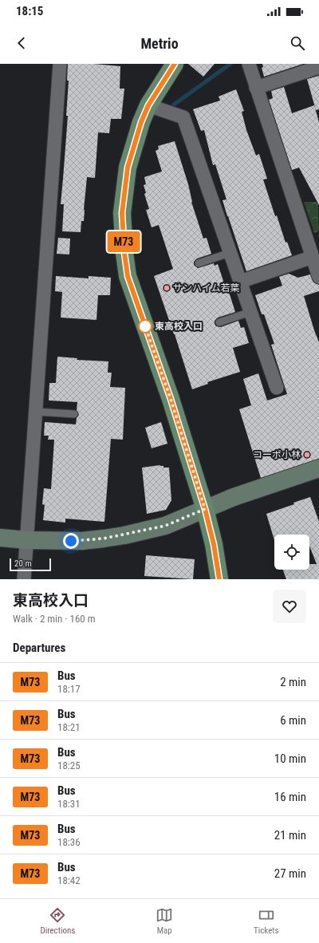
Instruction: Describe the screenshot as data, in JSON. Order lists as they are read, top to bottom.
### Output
{
  "places": ["サンハイム若葉", "東高校入口", "コーポ小林"],
  "lines": ["bus line M73"],
  "scale_bar": "20 m",
  "page": {
    "status": "18:15",
    "header": "Metrio",
    "on_map": "M73",
    "scale": "20 m",
    "heading": [
      ["東高校入口", "Walk · 2 min · 160 m"],
      "Departures"
    ],
    "list": [
      {
        "mark": "M73",
        "name": "Bus",
        "note": "18:17",
        "value": "2 min"
      },
      {
        "mark": "M73",
        "name": "Bus",
        "note": "18:21",
        "value": "6 min"
      },
      {
        "mark": "M73",
        "name": "Bus",
        "note": "18:25",
        "value": "10 min"
      },
      {
        "mark": "M73",
        "name": "Bus",
        "note": "18:31",
        "value": "16 min"
      },
      {
        "mark": "M73",
        "name": "Bus",
        "note": "18:36",
        "value": "21 min"
      },
      {
        "mark": "M73",
        "name": "Bus",
        "note": "18:42",
        "value": "27 min"
      }
    ],
    "tabs": ["Directions", "Map", "Tickets"]
  }
}
